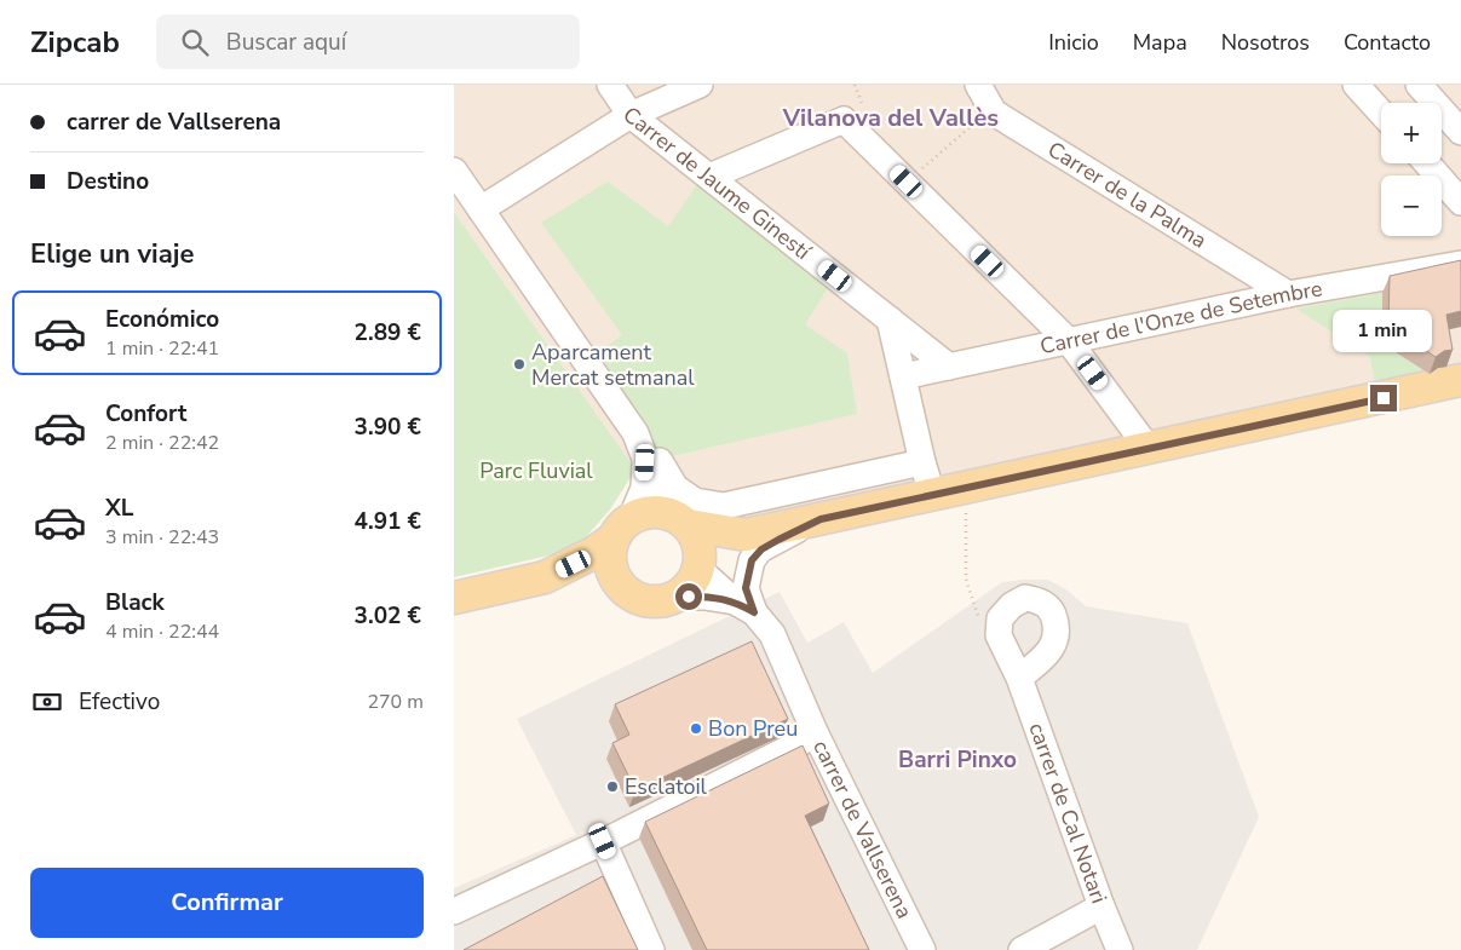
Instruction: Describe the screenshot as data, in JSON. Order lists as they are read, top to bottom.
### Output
{
  "streets": {
    "street": [
      "Carrer de Jaume Ginestí",
      "Carrer de la Palma",
      "Carrer de l'Onze de Setembre",
      "carrer de Cal Notari",
      "carrer de Vallserena"
    ]
  },
  "crossings": [
    ["Carrer de Jaume Ginestí", "Carrer de l'Onze de Setembre"],
    ["Carrer de la Palma", "Carrer de l'Onze de Setembre"]
  ],
  "districts": ["Vilanova del Vallès", "Barri Pinxo"],
  "parks": ["Parc Fluvial"],
  "places": ["Aparcament Mercat setmanal", "Bon Preu", "Esclatoil"],
  "page": {
    "header": "Zipcab",
    "search": "Buscar aquí",
    "nav": [
      "Inicio",
      "Mapa",
      "Nosotros",
      "Contacto"
    ],
    "banner": ["carrer de Vallserena", "Destino"],
    "map_buttons": ["+", "−"],
    "heading": "Elige un viaje",
    "list": [
      {
        "name": "Económico",
        "note": "1 min · 22:41",
        "value": "2.89 €"
      },
      {
        "name": "Confort",
        "note": "2 min · 22:42",
        "value": "3.90 €"
      },
      {
        "name": "XL",
        "note": "3 min · 22:43",
        "value": "4.91 €"
      },
      {
        "name": "Black",
        "note": "4 min · 22:44",
        "value": "3.02 €"
      }
    ],
    "bubble": "1 min",
    "pay": ["Efectivo", "270 m"],
    "buttons": "Confirmar"
  }
}
